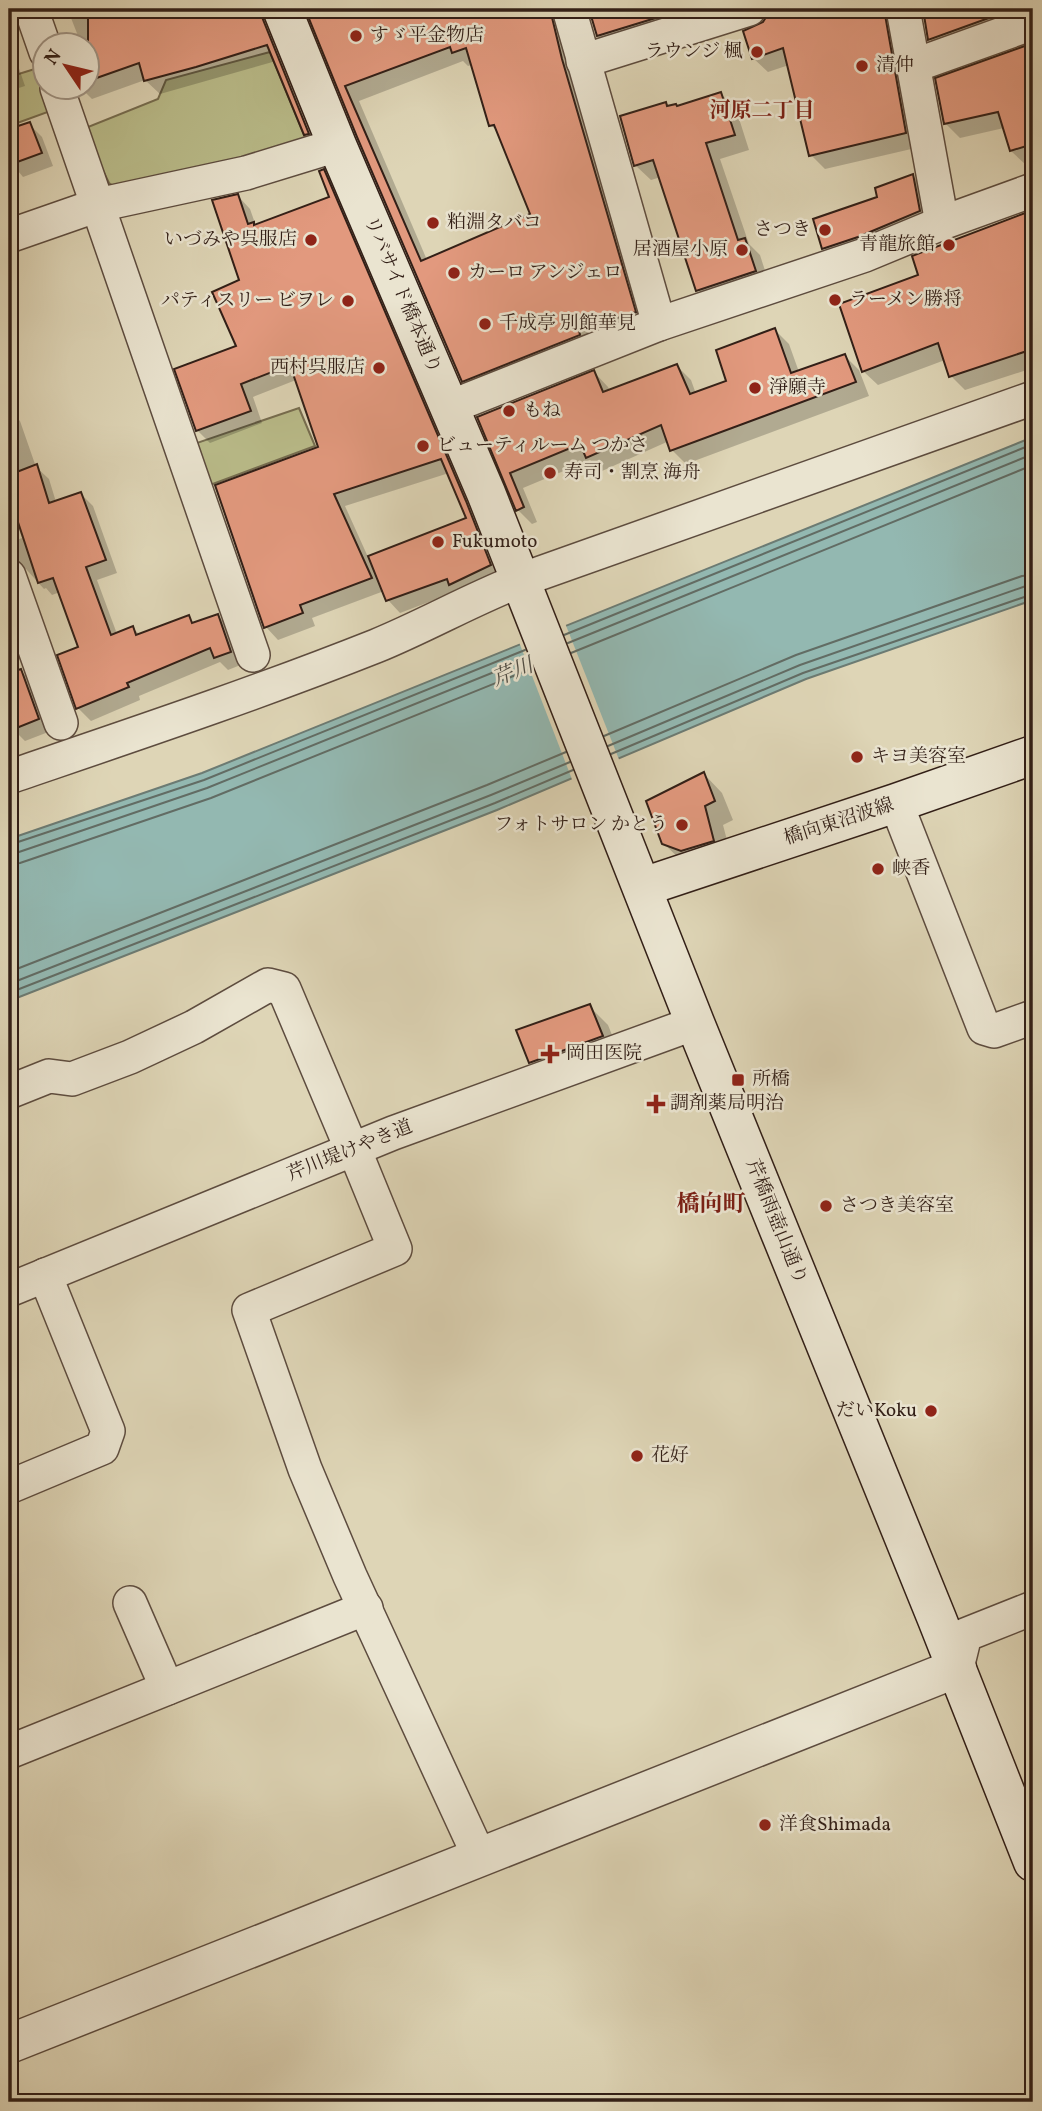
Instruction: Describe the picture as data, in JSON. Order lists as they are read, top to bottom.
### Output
{
  "streets": {
    "main road": ["リバサイド橋本通り", "橋向東沼波線", "芹橋雨壺山通り"],
    "street": ["芹川堤けやき道"]
  },
  "crossings": [
    ["リバサイド橋本通り", "芹橋雨壺山通り"],
    ["橋向東沼波線", "芹橋雨壺山通り"],
    ["芹川堤けやき道", "芹橋雨壺山通り"]
  ],
  "districts": ["河原二丁目", "橋向町"],
  "water": ["芹川"],
  "places": {
    "other": [
      "すゞ平金物店",
      "ラウンジ 楓",
      "清仲",
      "粕淵タバコ",
      "さつき",
      "いづみや呉服店",
      "青龍旅館",
      "居酒屋小原",
      "カーロ アンジェロ",
      "ラーメン勝将",
      "パティスリー ビヲレ",
      "千成亭 別館華見",
      "西村呉服店",
      "淨願寺",
      "もね",
      "ビューティルーム つかさ",
      "寿司・割烹 海舟",
      "Fukumoto",
      "キヨ美容室",
      "フォトサロン かとう",
      "峡香",
      "さつき美容室",
      "だいKoku",
      "花好",
      "洋食Shimada"
    ],
    "health": ["岡田医院", "調剤薬局明治"],
    "transit": ["所橋"]
  },
  "north": "top left"
}
